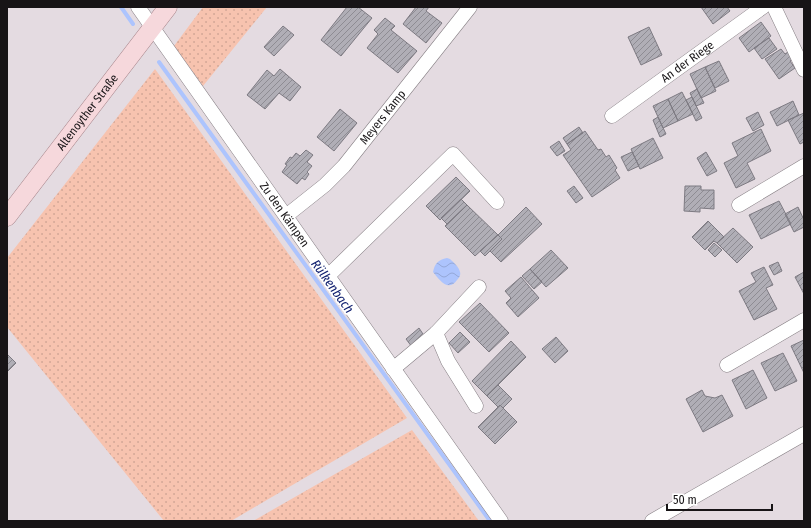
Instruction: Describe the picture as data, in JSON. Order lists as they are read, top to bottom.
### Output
{
  "streets": {
    "main road": ["Altenoyther Straße"],
    "street": ["An der Riege", "Meyers Kamp", "Zu den Kämpen"]
  },
  "crossings": [
    ["Altenoyther Straße", "Zu den Kämpen"],
    ["Meyers Kamp", "Zu den Kämpen"]
  ],
  "water": ["Rülkenbach"],
  "scale_bar": "50 m"
}
